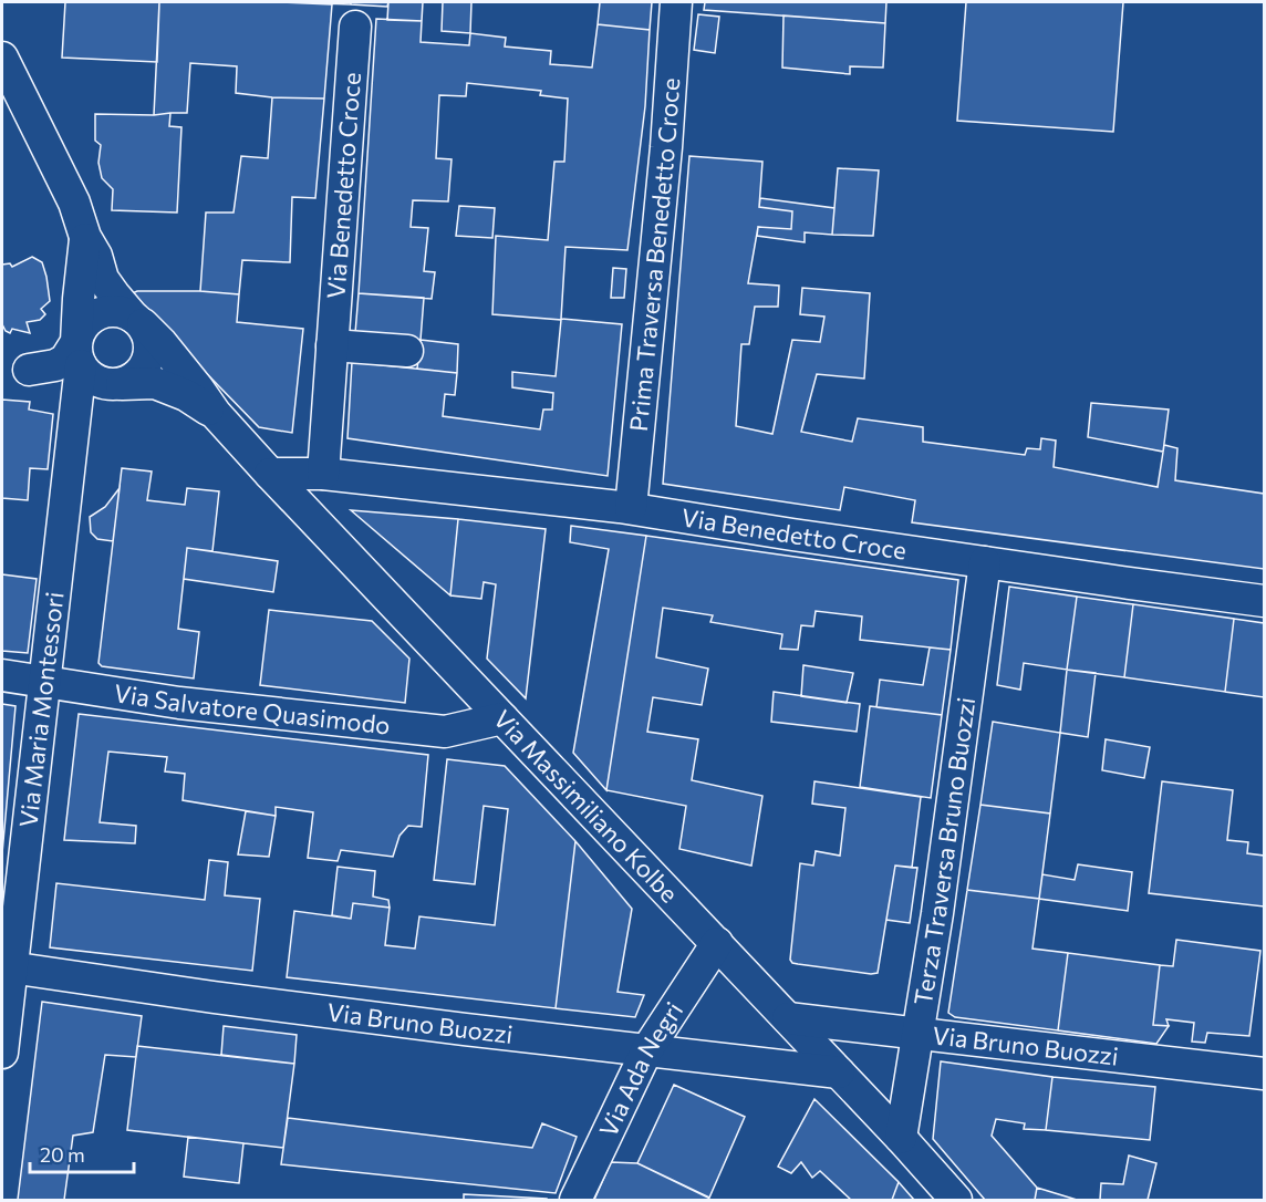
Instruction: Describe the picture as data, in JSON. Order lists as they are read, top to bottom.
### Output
{
  "streets": {
    "street": [
      "Via Benedetto Croce",
      "Prima Traversa Benedetto Croce",
      "Via Maria Montessori",
      "Via Salvatore Quasimodo",
      "Via Massimiliano Kolbe",
      "Terza Traversa Bruno Buozzi",
      "Via Bruno Buozzi",
      "Via Ada Negri"
    ]
  },
  "crossings": [
    ["Via Benedetto Croce", "Prima Traversa Benedetto Croce"],
    ["Via Benedetto Croce", "Via Massimiliano Kolbe"],
    ["Via Benedetto Croce", "Terza Traversa Bruno Buozzi"],
    ["Via Maria Montessori", "Via Salvatore Quasimodo"],
    ["Via Maria Montessori", "Via Massimiliano Kolbe"],
    ["Via Maria Montessori", "Via Bruno Buozzi"],
    ["Via Salvatore Quasimodo", "Via Massimiliano Kolbe"],
    ["Via Massimiliano Kolbe", "Terza Traversa Bruno Buozzi"],
    ["Via Massimiliano Kolbe", "Via Bruno Buozzi"],
    ["Via Massimiliano Kolbe", "Via Ada Negri"],
    ["Terza Traversa Bruno Buozzi", "Via Bruno Buozzi"],
    ["Via Bruno Buozzi", "Via Ada Negri"]
  ],
  "scale_bar": "20 m"
}
